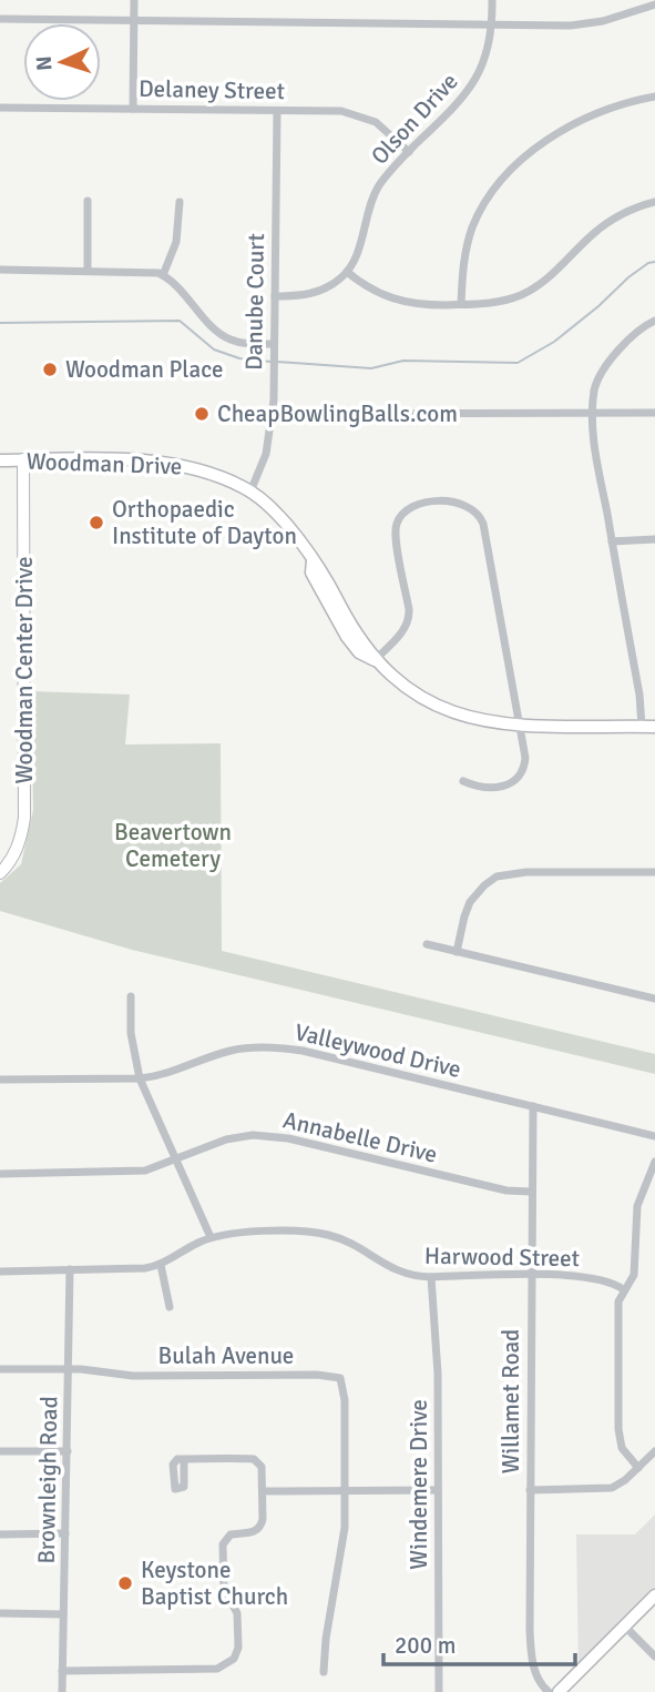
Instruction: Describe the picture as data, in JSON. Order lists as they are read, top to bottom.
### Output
{
  "streets": {
    "main road": ["Woodman Drive"],
    "street": [
      "Delaney Street",
      "Olson Drive",
      "Danube Court",
      "Woodman Center Drive",
      "Valleywood Drive",
      "Annabelle Drive",
      "Harwood Street",
      "Bulah Avenue",
      "Willamet Road",
      "Brownleigh Road",
      "Windemere Drive"
    ]
  },
  "crossings": [
    ["Delaney Street", "Olson Drive"],
    ["Delaney Street", "Danube Court"],
    ["Danube Court", "Woodman Drive"],
    ["Woodman Drive", "Woodman Center Drive"],
    ["Valleywood Drive", "Willamet Road"],
    ["Annabelle Drive", "Willamet Road"],
    ["Harwood Street", "Willamet Road"],
    ["Harwood Street", "Brownleigh Road"],
    ["Harwood Street", "Windemere Drive"],
    ["Bulah Avenue", "Brownleigh Road"]
  ],
  "parks": ["Beavertown Cemetery"],
  "places": [
    "Woodman Place",
    "CheapBowlingBalls.com",
    "Orthopaedic Institute of Dayton",
    "Keystone Baptist Church"
  ],
  "scale_bar": "200 m",
  "north": "left"
}
